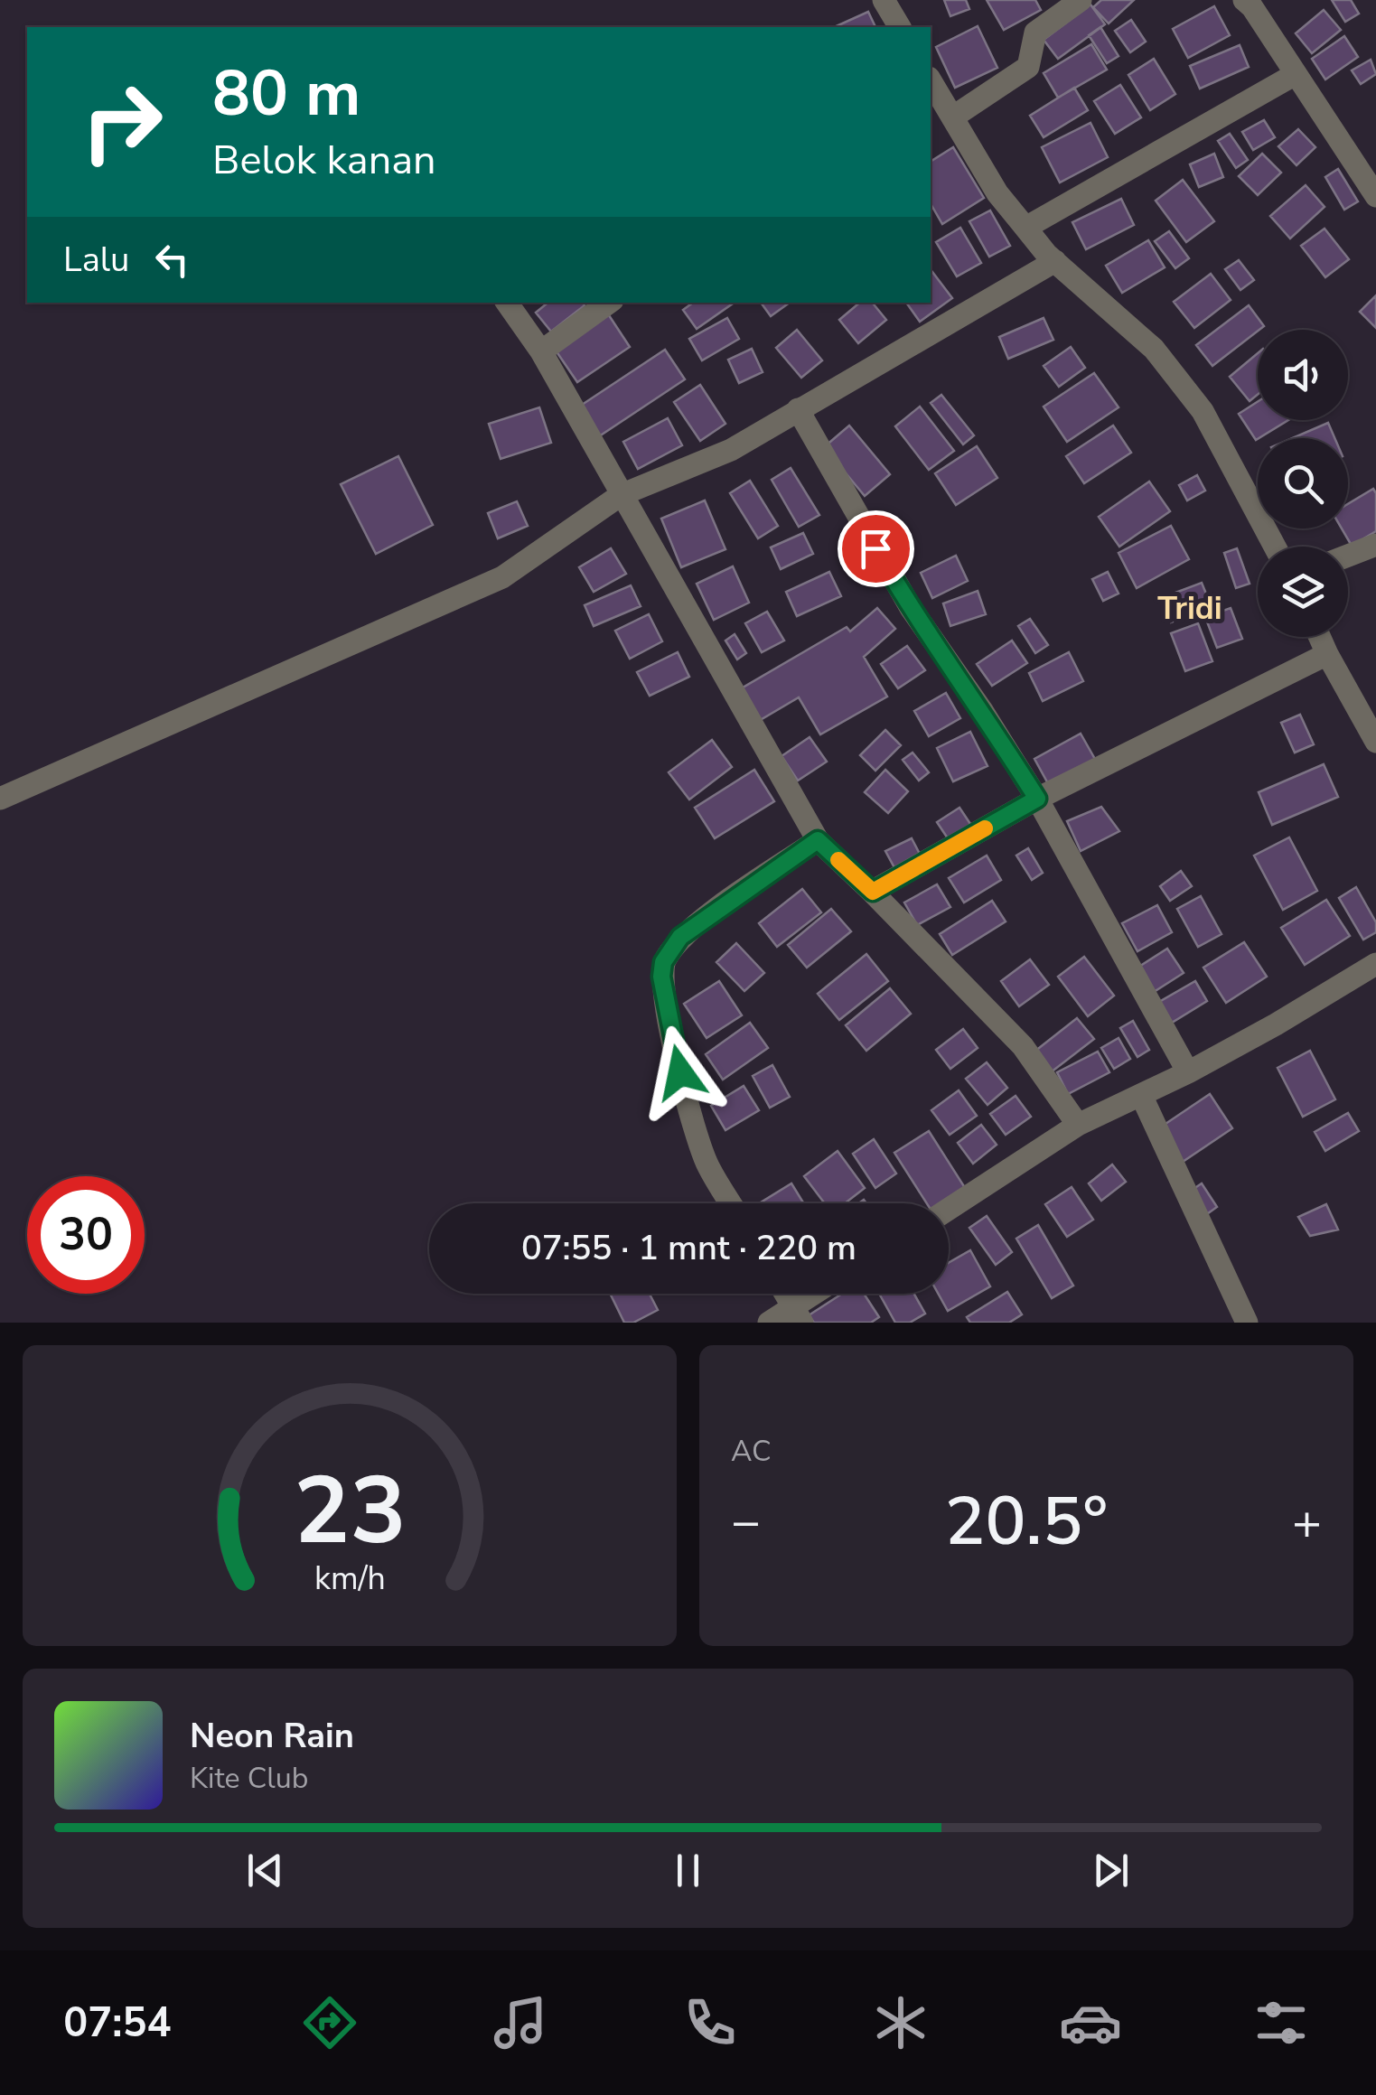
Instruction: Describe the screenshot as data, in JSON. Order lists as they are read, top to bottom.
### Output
{
  "districts": ["Tridi"],
  "page": {
    "turn": ["80 m", "Belok kanan"],
    "then": "Lalu",
    "limit": "30",
    "trip": "07:55 · 1 mnt · 220 m",
    "tile": "AC",
    "heat": ["−", "20.5°", "+"],
    "song": ["Neon Rain", "Kite Club"],
    "tabs": "07:54",
    "gauge": ["23", "km/h"]
  }
}
